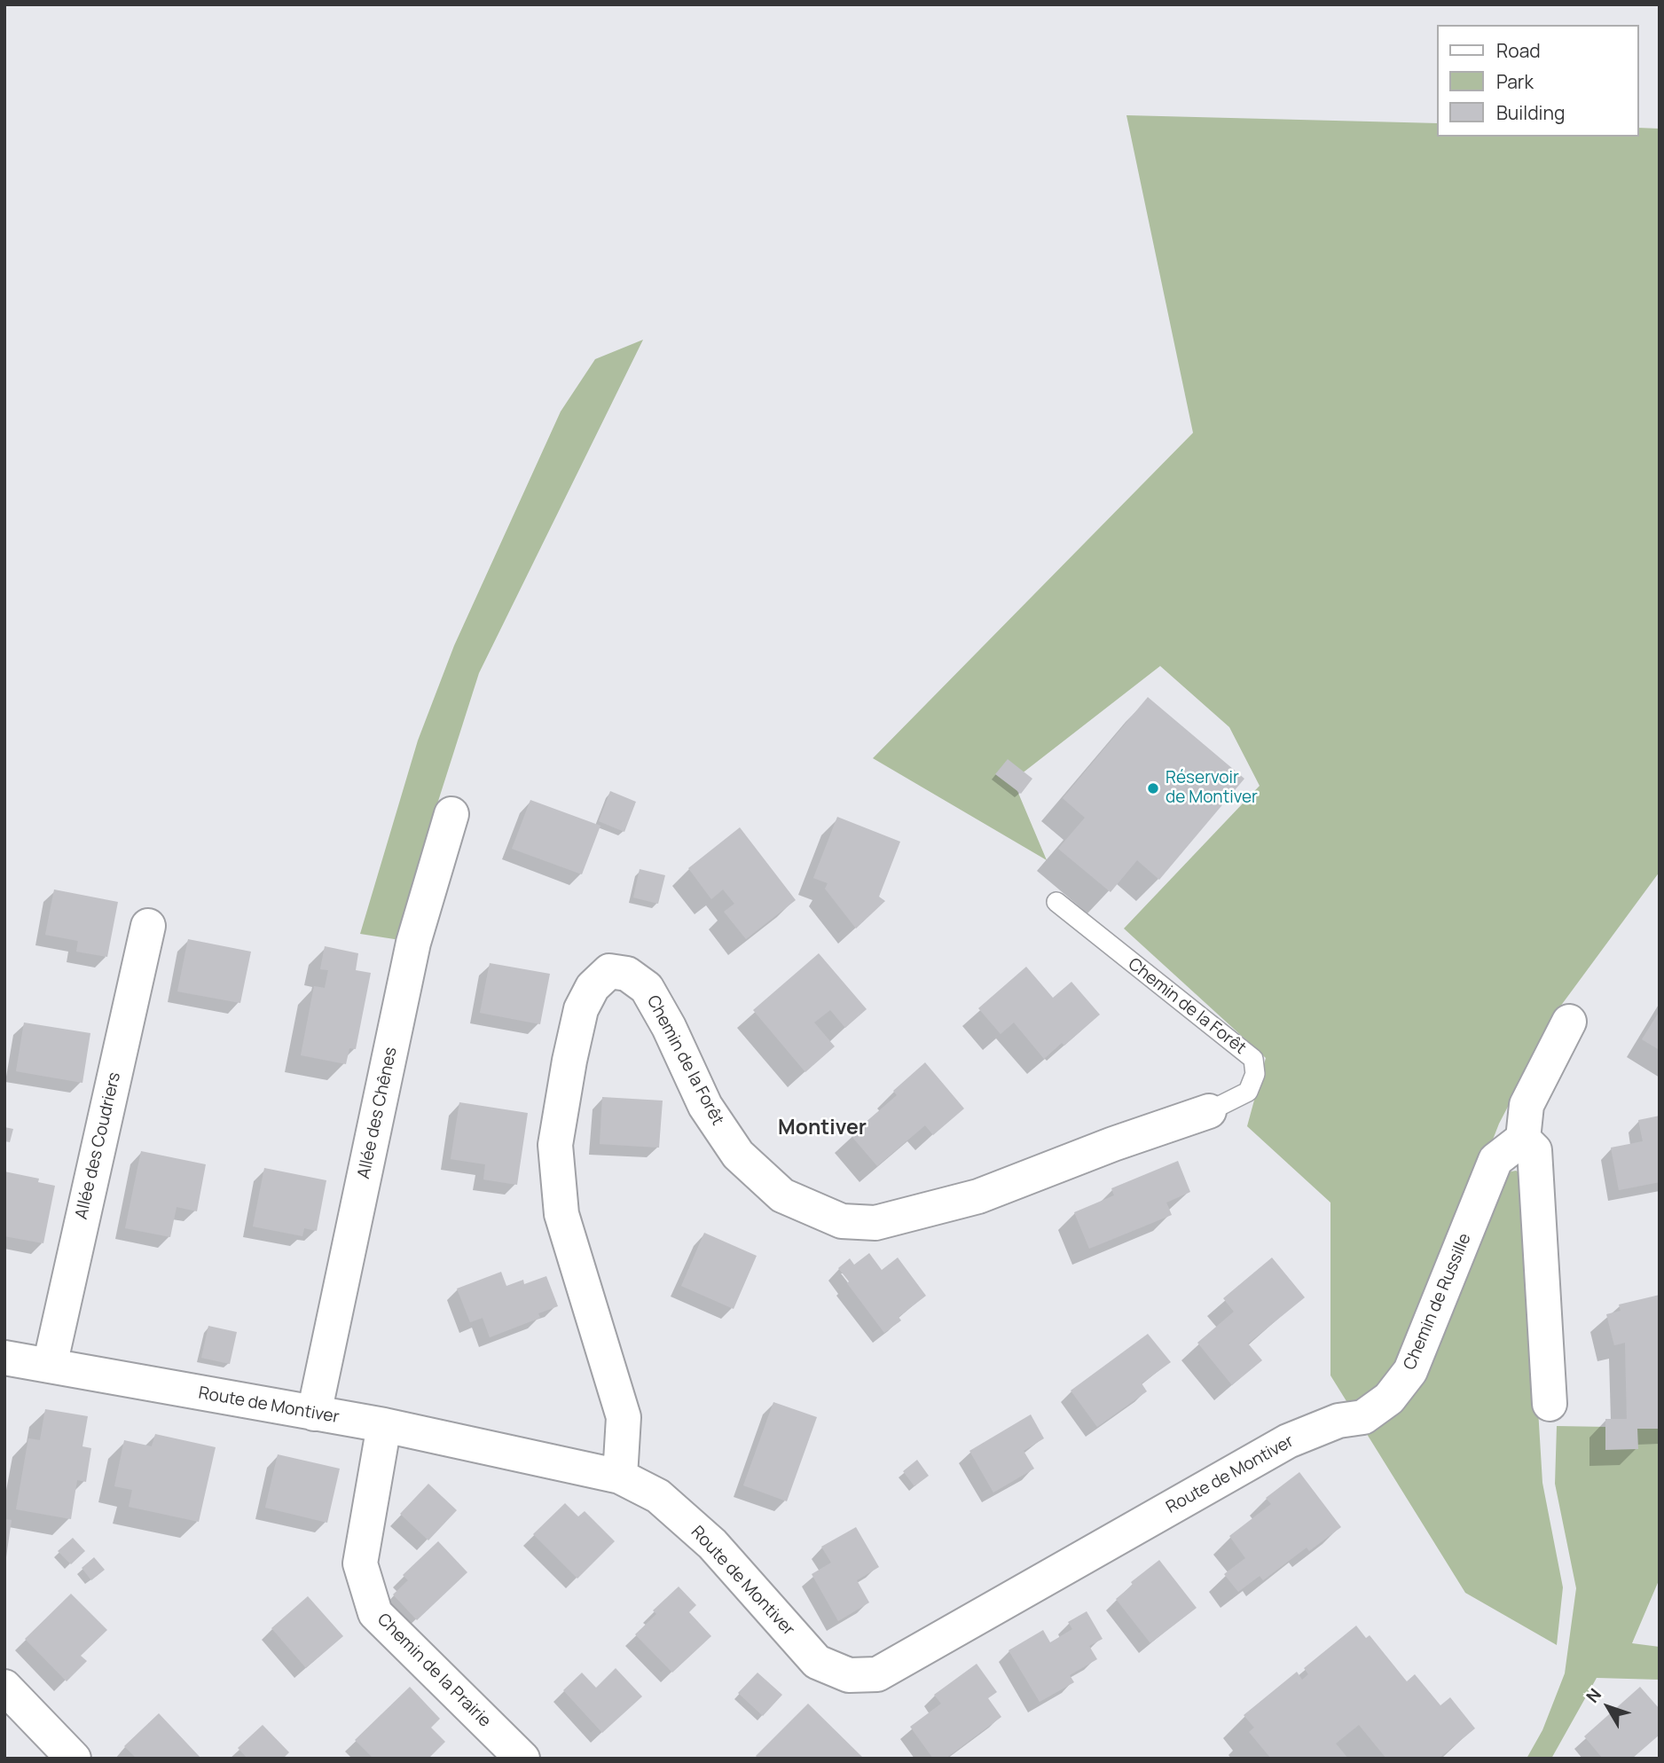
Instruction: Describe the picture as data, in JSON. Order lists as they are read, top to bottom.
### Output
{
  "streets": {
    "street": [
      "Chemin de la Forêt",
      "Allée des Chênes",
      "Allée des Coudriers",
      "Chemin de Russille",
      "Route de Montiver",
      "Chemin de la Prairie"
    ]
  },
  "crossings": [
    ["Chemin de la Forêt", "Route de Montiver"],
    ["Allée des Chênes", "Route de Montiver"],
    ["Allée des Coudriers", "Route de Montiver"],
    ["Chemin de Russille", "Route de Montiver"],
    ["Route de Montiver", "Chemin de la Prairie"]
  ],
  "districts": ["Montiver"],
  "places": ["Réservoir de Montiver"],
  "legend": ["Road", "Park", "Building"],
  "north": "top left"
}
